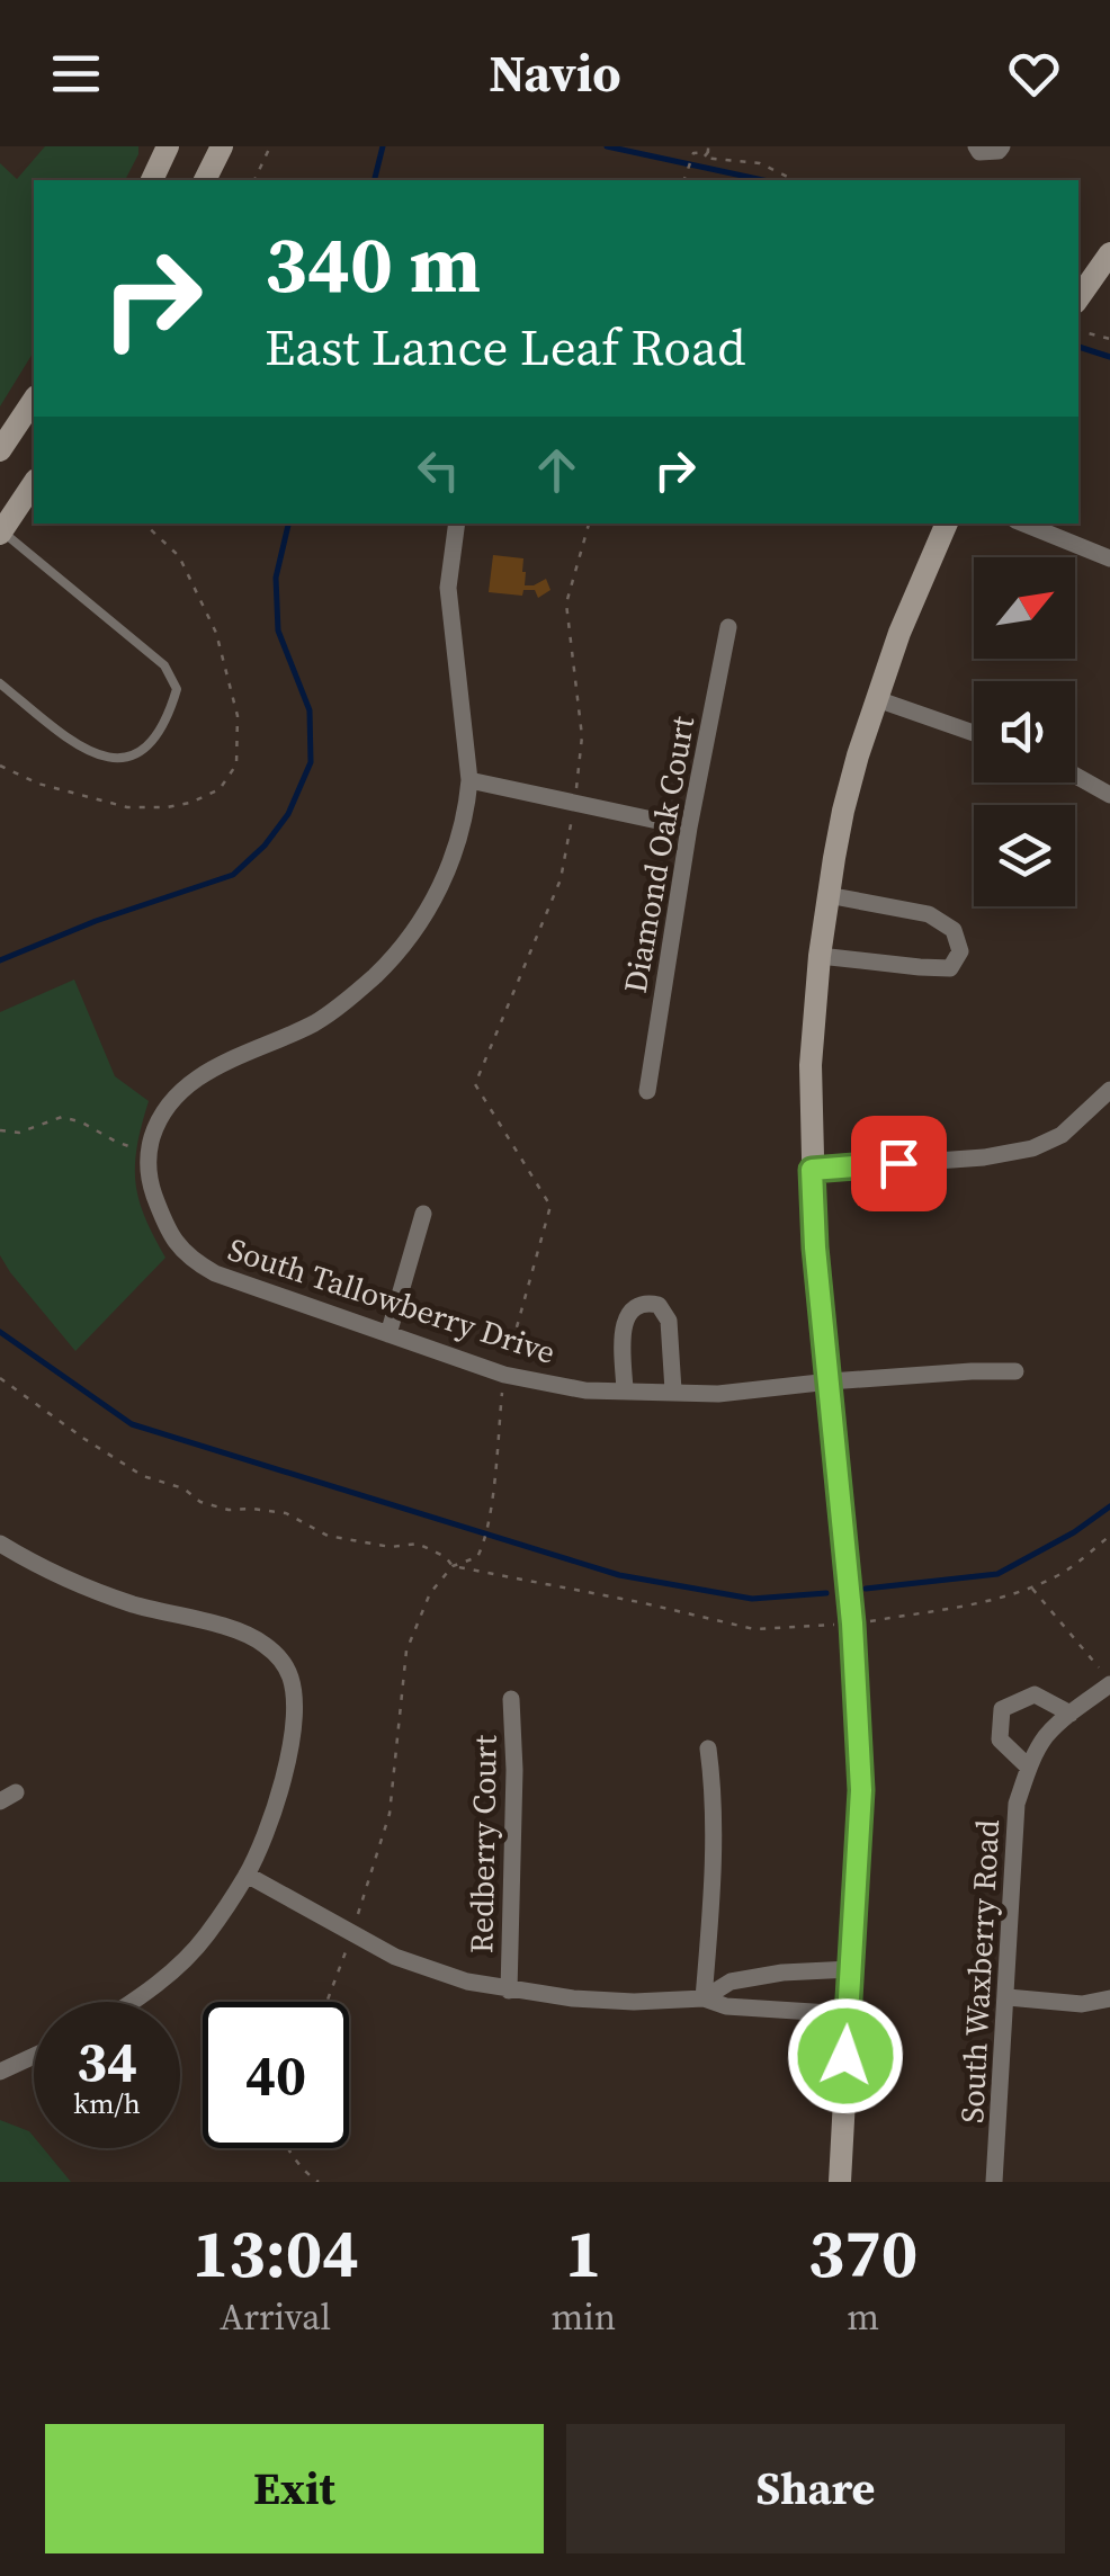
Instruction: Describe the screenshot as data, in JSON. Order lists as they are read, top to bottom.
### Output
{
  "streets": {
    "street": [
      "Diamond Oak Court",
      "South Tallowberry Drive",
      "Redberry Court",
      "South Waxberry Road"
    ]
  },
  "north": "top right",
  "page": {
    "header": "Navio",
    "turn": ["340 m", "East Lance Leaf Road"],
    "speed": "34 km/h",
    "limit": "40",
    "eta": [
      "13:04",
      "Arrival",
      "1",
      "min",
      "370",
      "m"
    ],
    "buttons": ["Exit", "Share"]
  }
}
